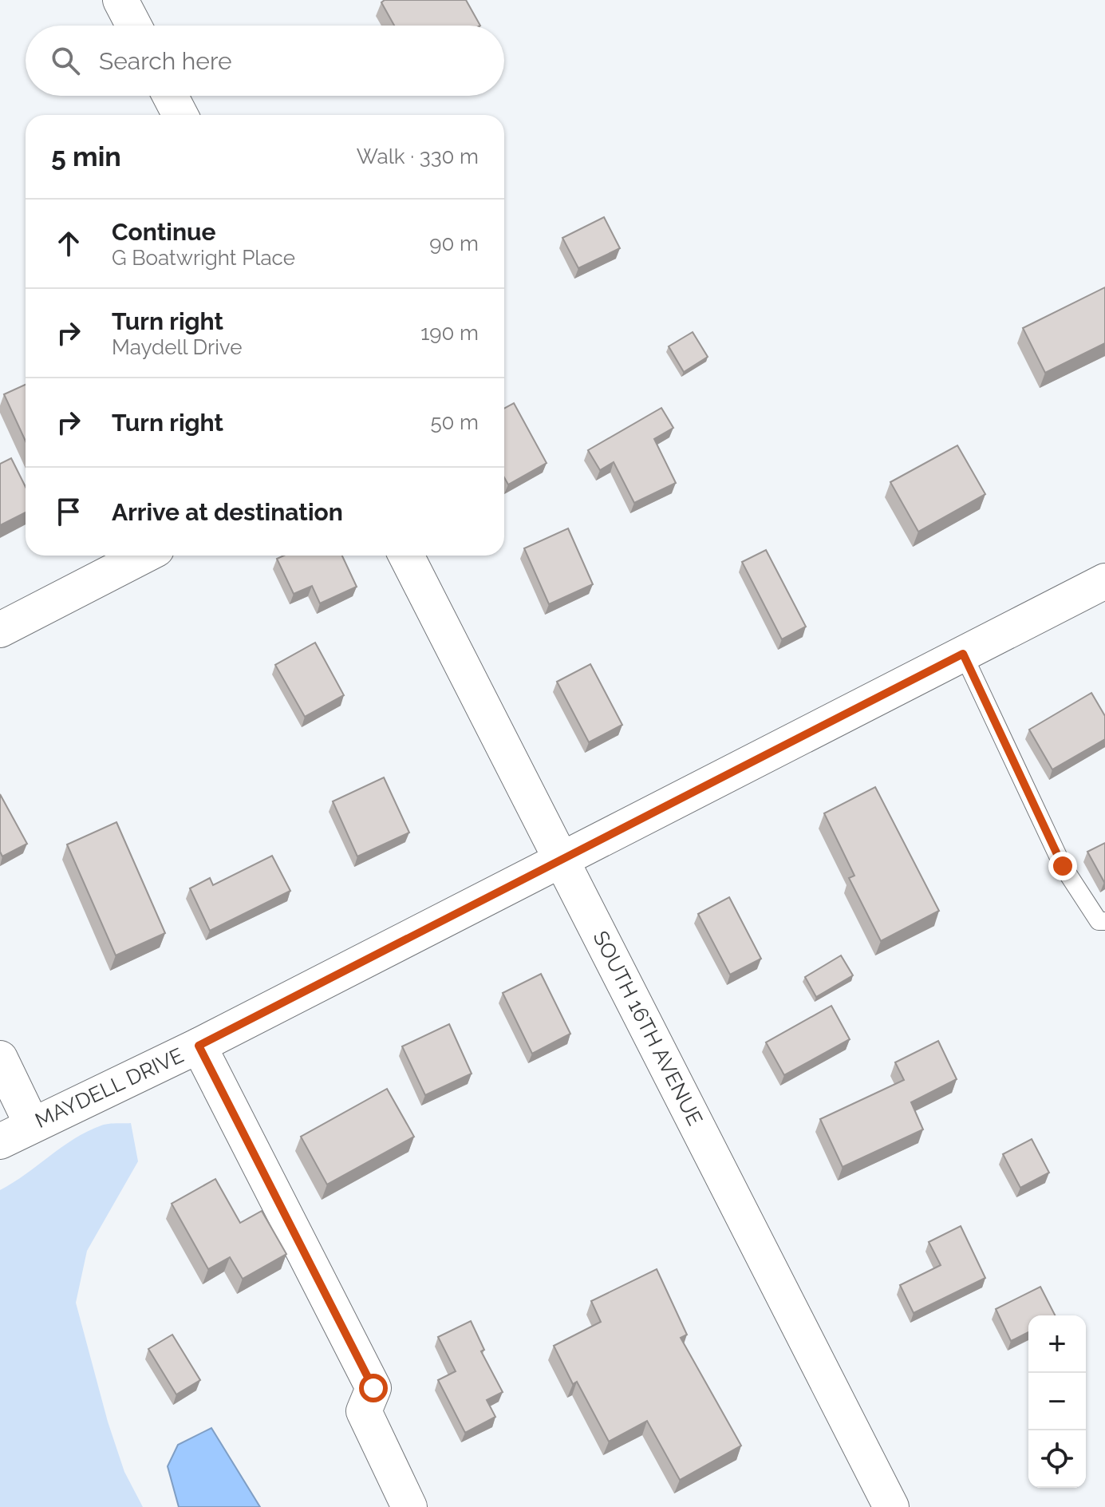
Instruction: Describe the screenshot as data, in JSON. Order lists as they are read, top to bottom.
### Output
{
  "streets": {
    "street": ["SOUTH 16TH AVENUE", "MAYDELL DRIVE"]
  },
  "crossings": [
    ["SOUTH 16TH AVENUE", "MAYDELL DRIVE"]
  ],
  "page": {
    "search": "Search here",
    "heading": ["5 min", "Walk · 330 m"],
    "list": [
      ["Continue", "G Boatwright Place", "90 m"],
      ["Turn right", "Maydell Drive", "190 m"],
      ["Turn right", "50 m"],
      "Arrive at destination"
    ],
    "map_buttons": ["+", "−"]
  }
}
